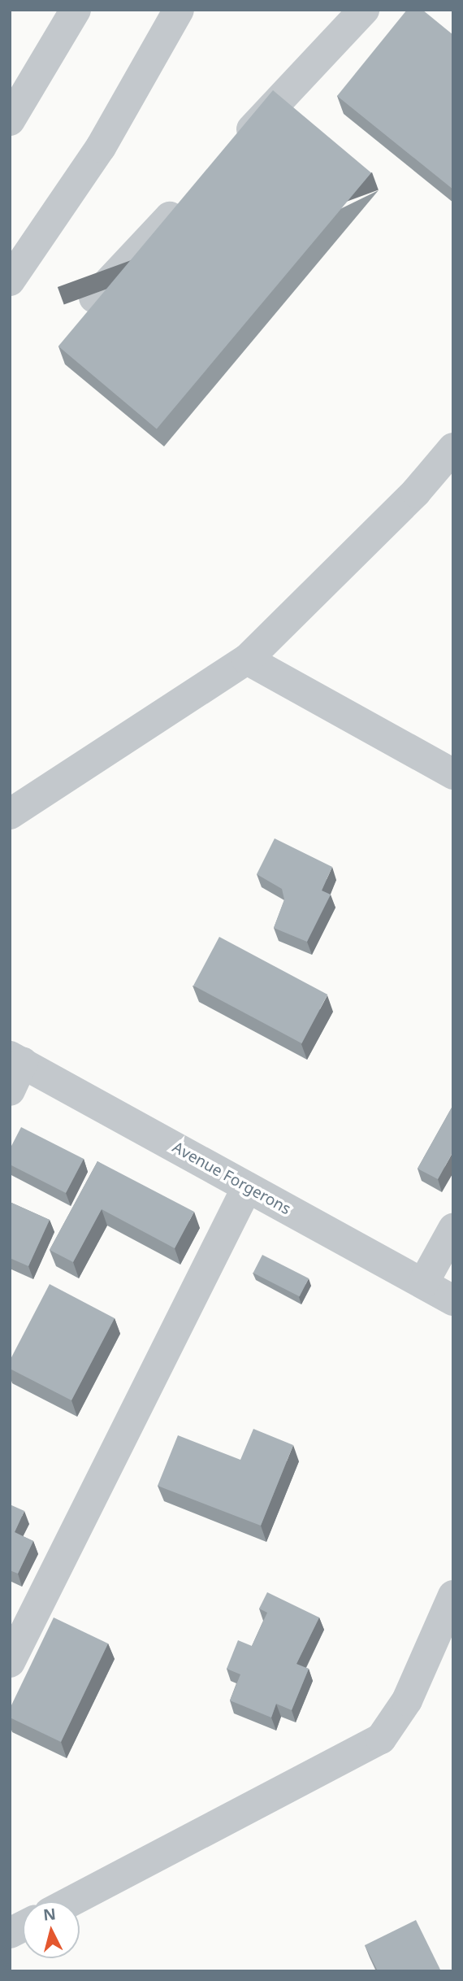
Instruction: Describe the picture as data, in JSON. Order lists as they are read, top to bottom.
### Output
{
  "streets": {
    "street": ["Avenue Forgerons"]
  },
  "north": "top"
}
